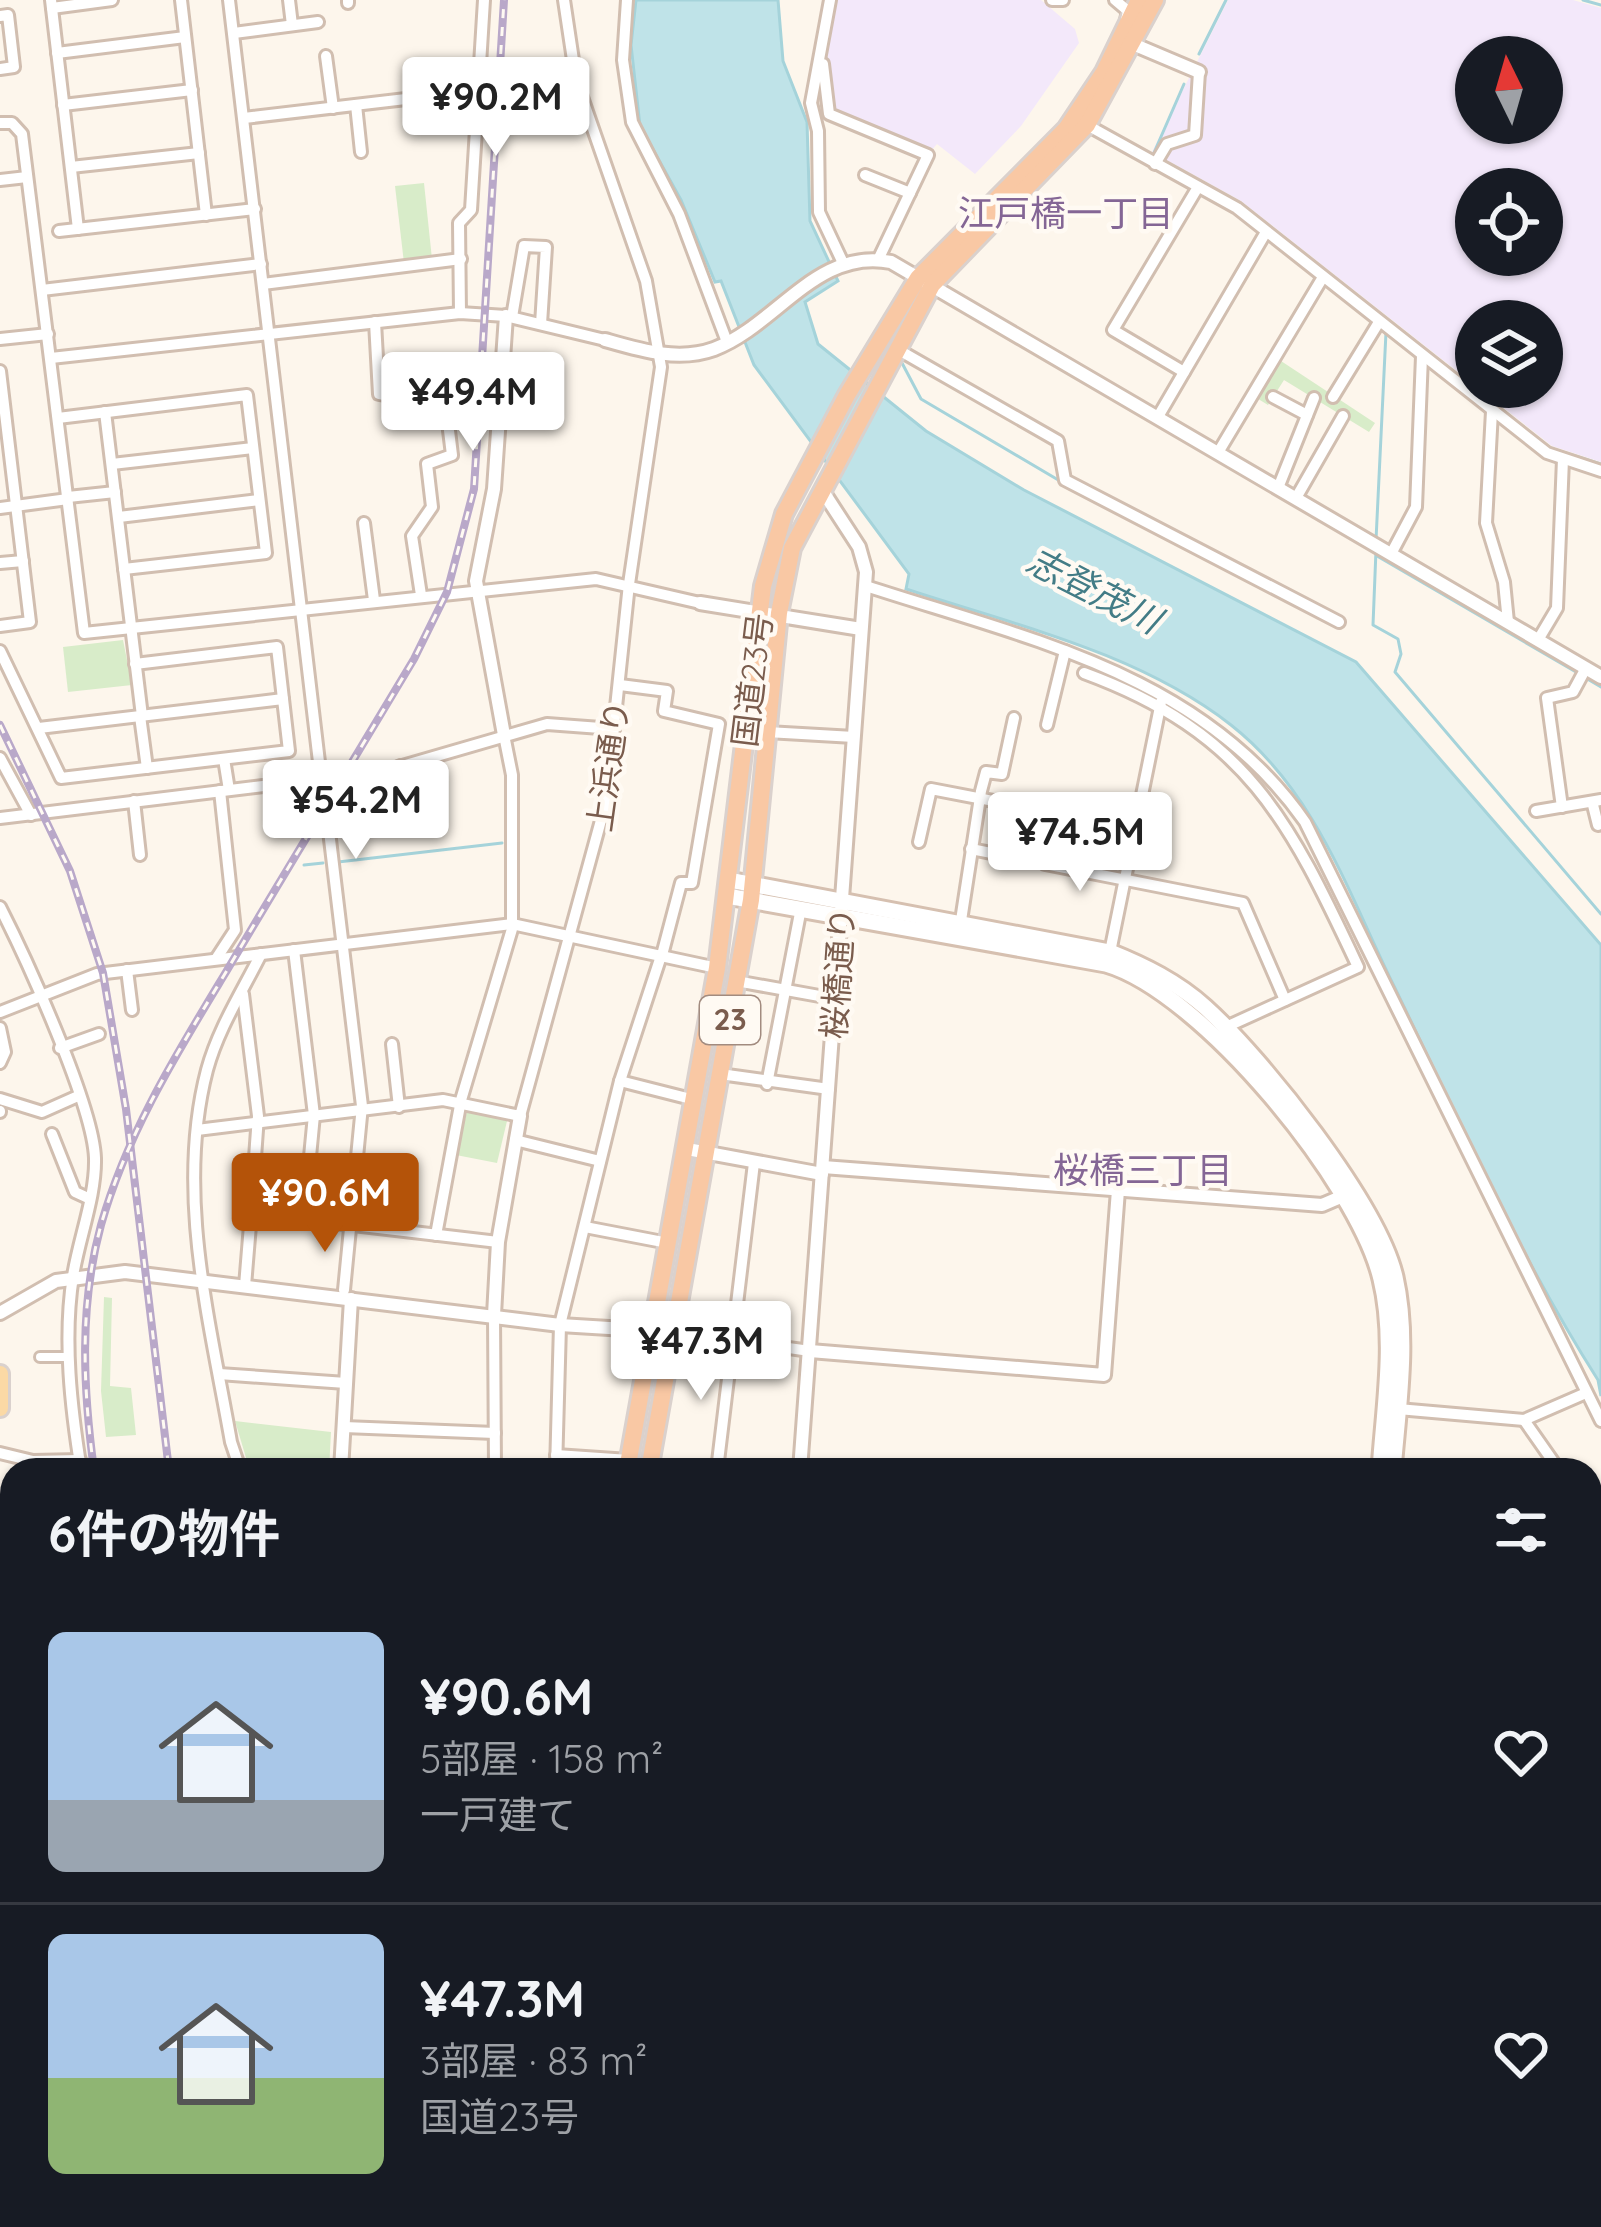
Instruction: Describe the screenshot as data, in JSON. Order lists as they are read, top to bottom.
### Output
{
  "streets": {
    "highway": ["国道23号", "23"],
    "street": ["上浜通り", "桜橋通り"]
  },
  "crossings": [
    ["国道23号", "桜橋通り"]
  ],
  "districts": ["江戸橋一丁目", "桜橋三丁目"],
  "water": ["志登茂川"],
  "north": "top",
  "page": {
    "price": [
      "¥90.2M",
      "¥49.4M",
      "¥54.2M",
      "¥74.5M",
      "¥90.6M",
      "¥47.3M"
    ],
    "heading": "6件の物件",
    "list": [
      {
        "name": "¥90.6M",
        "note": "5部屋 · 158 m² · 一戸建て"
      },
      {
        "name": "¥47.3M",
        "note": "3部屋 · 83 m² · 国道23号"
      }
    ]
  }
}
